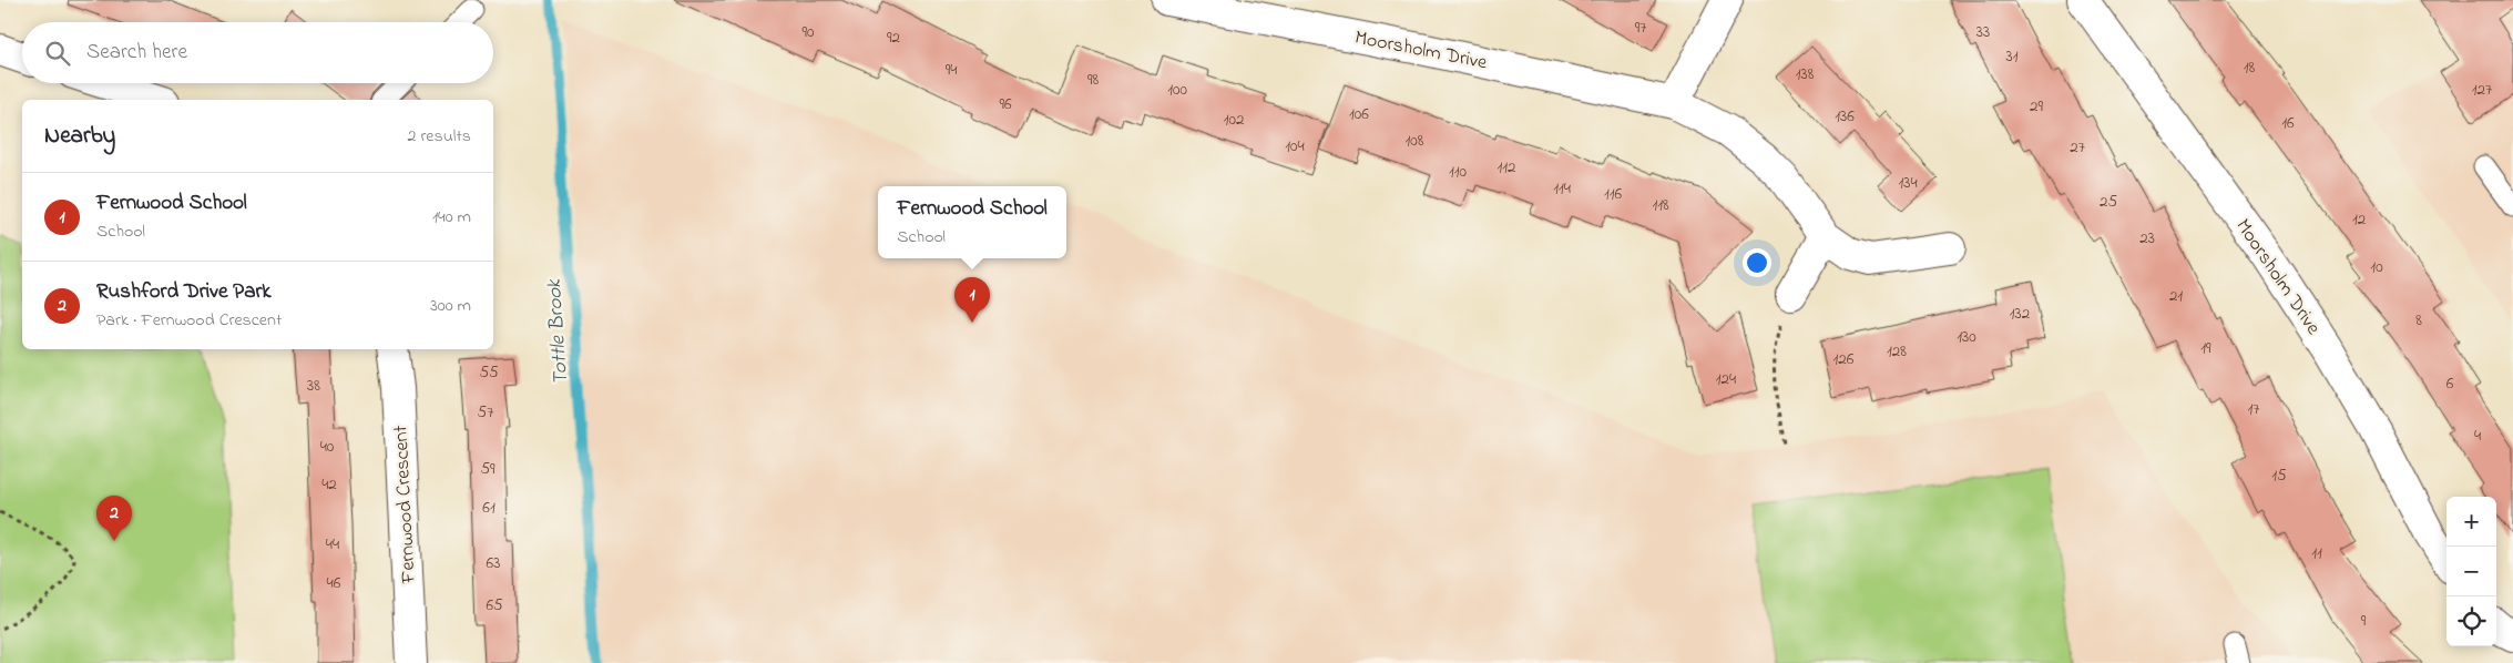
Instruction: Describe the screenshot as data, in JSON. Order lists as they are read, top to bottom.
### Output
{
  "streets": {
    "street": ["Moorsholm Drive", "Fernwood Crescent"]
  },
  "water": ["Tottle Brook"],
  "house_numbers": [
    "97",
    "90",
    "33",
    "92",
    "31",
    "18",
    "94",
    "138",
    "98",
    "100",
    "127",
    "96",
    "29",
    "106",
    "136",
    "102",
    "16",
    "108",
    "104",
    "27",
    "112",
    "110",
    "134",
    "114",
    "116",
    "25",
    "118",
    "12",
    "23",
    "10",
    "21",
    "132",
    "8",
    "130",
    "19",
    "128",
    "126",
    "55",
    "124",
    "6",
    "38",
    "17",
    "57",
    "4",
    "40",
    "59",
    "15",
    "42",
    "61",
    "44",
    "11",
    "63",
    "46",
    "65",
    "9"
  ],
  "page": {
    "search": "Search here",
    "heading": ["Nearby", "2 results"],
    "list": [
      {
        "mark": "1",
        "name": "Fernwood School",
        "note": "School",
        "value": "140 m"
      },
      {
        "mark": "2",
        "name": "Rushford Drive Park",
        "note": "Park · Fernwood Crescent",
        "value": "300 m"
      }
    ],
    "popup": ["Fernwood School", "School"],
    "pins": ["1", "2"],
    "map_buttons": ["+", "−"]
  }
}
